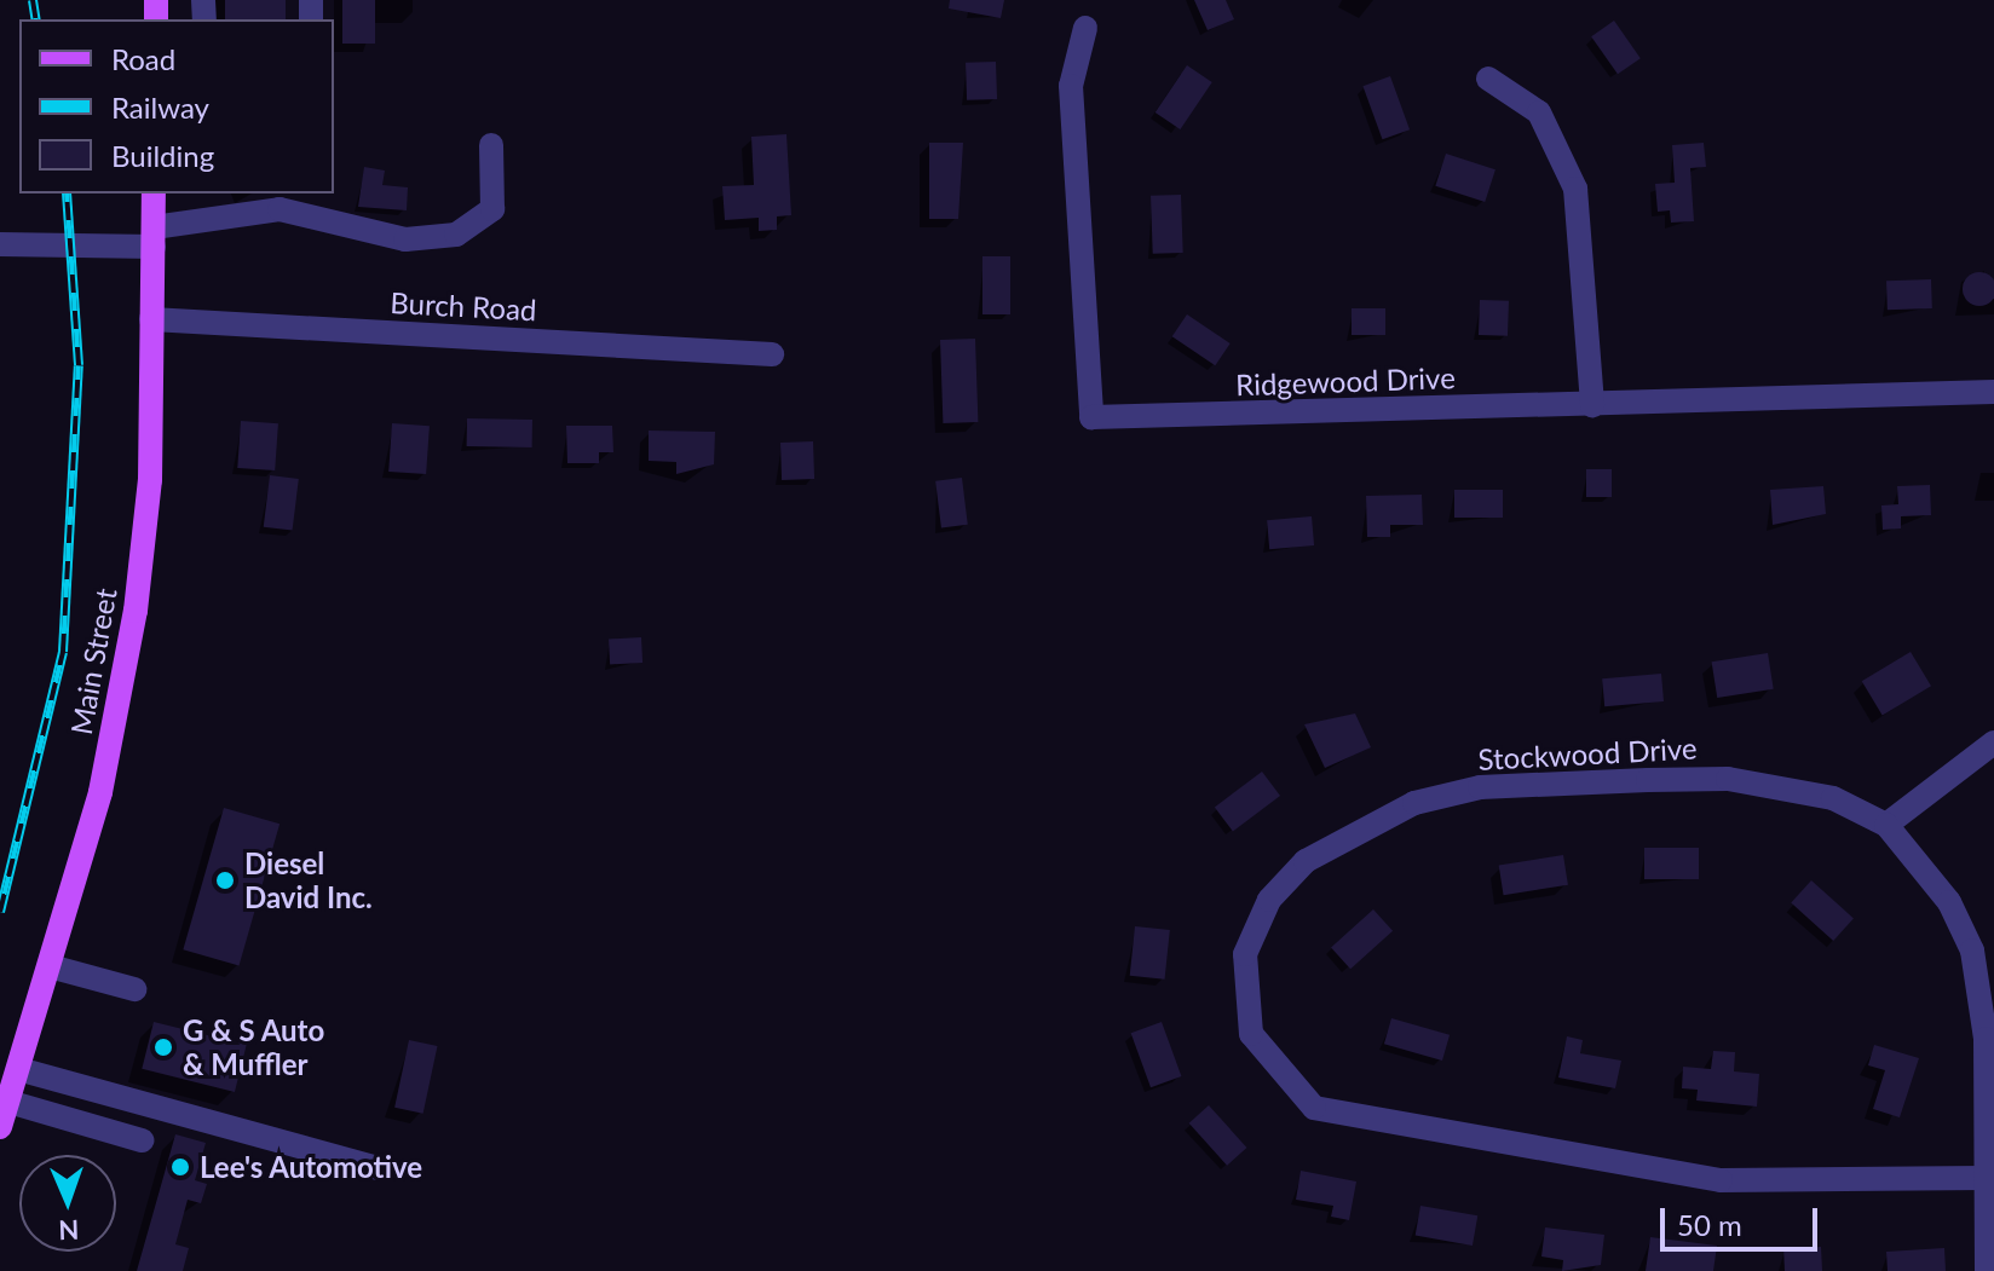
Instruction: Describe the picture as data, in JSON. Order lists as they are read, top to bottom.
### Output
{
  "streets": {
    "main road": ["Main Street"],
    "street": ["Burch Road", "Ridgewood Drive", "Stockwood Drive"]
  },
  "crossings": [
    ["Burch Road", "Main Street"]
  ],
  "places": ["Diesel David Inc.", "G & S Auto & Muffler", "Lee's Automotive"],
  "legend": ["Road", "Railway", "Building"],
  "scale_bar": "50 m",
  "north": "bottom"
}
